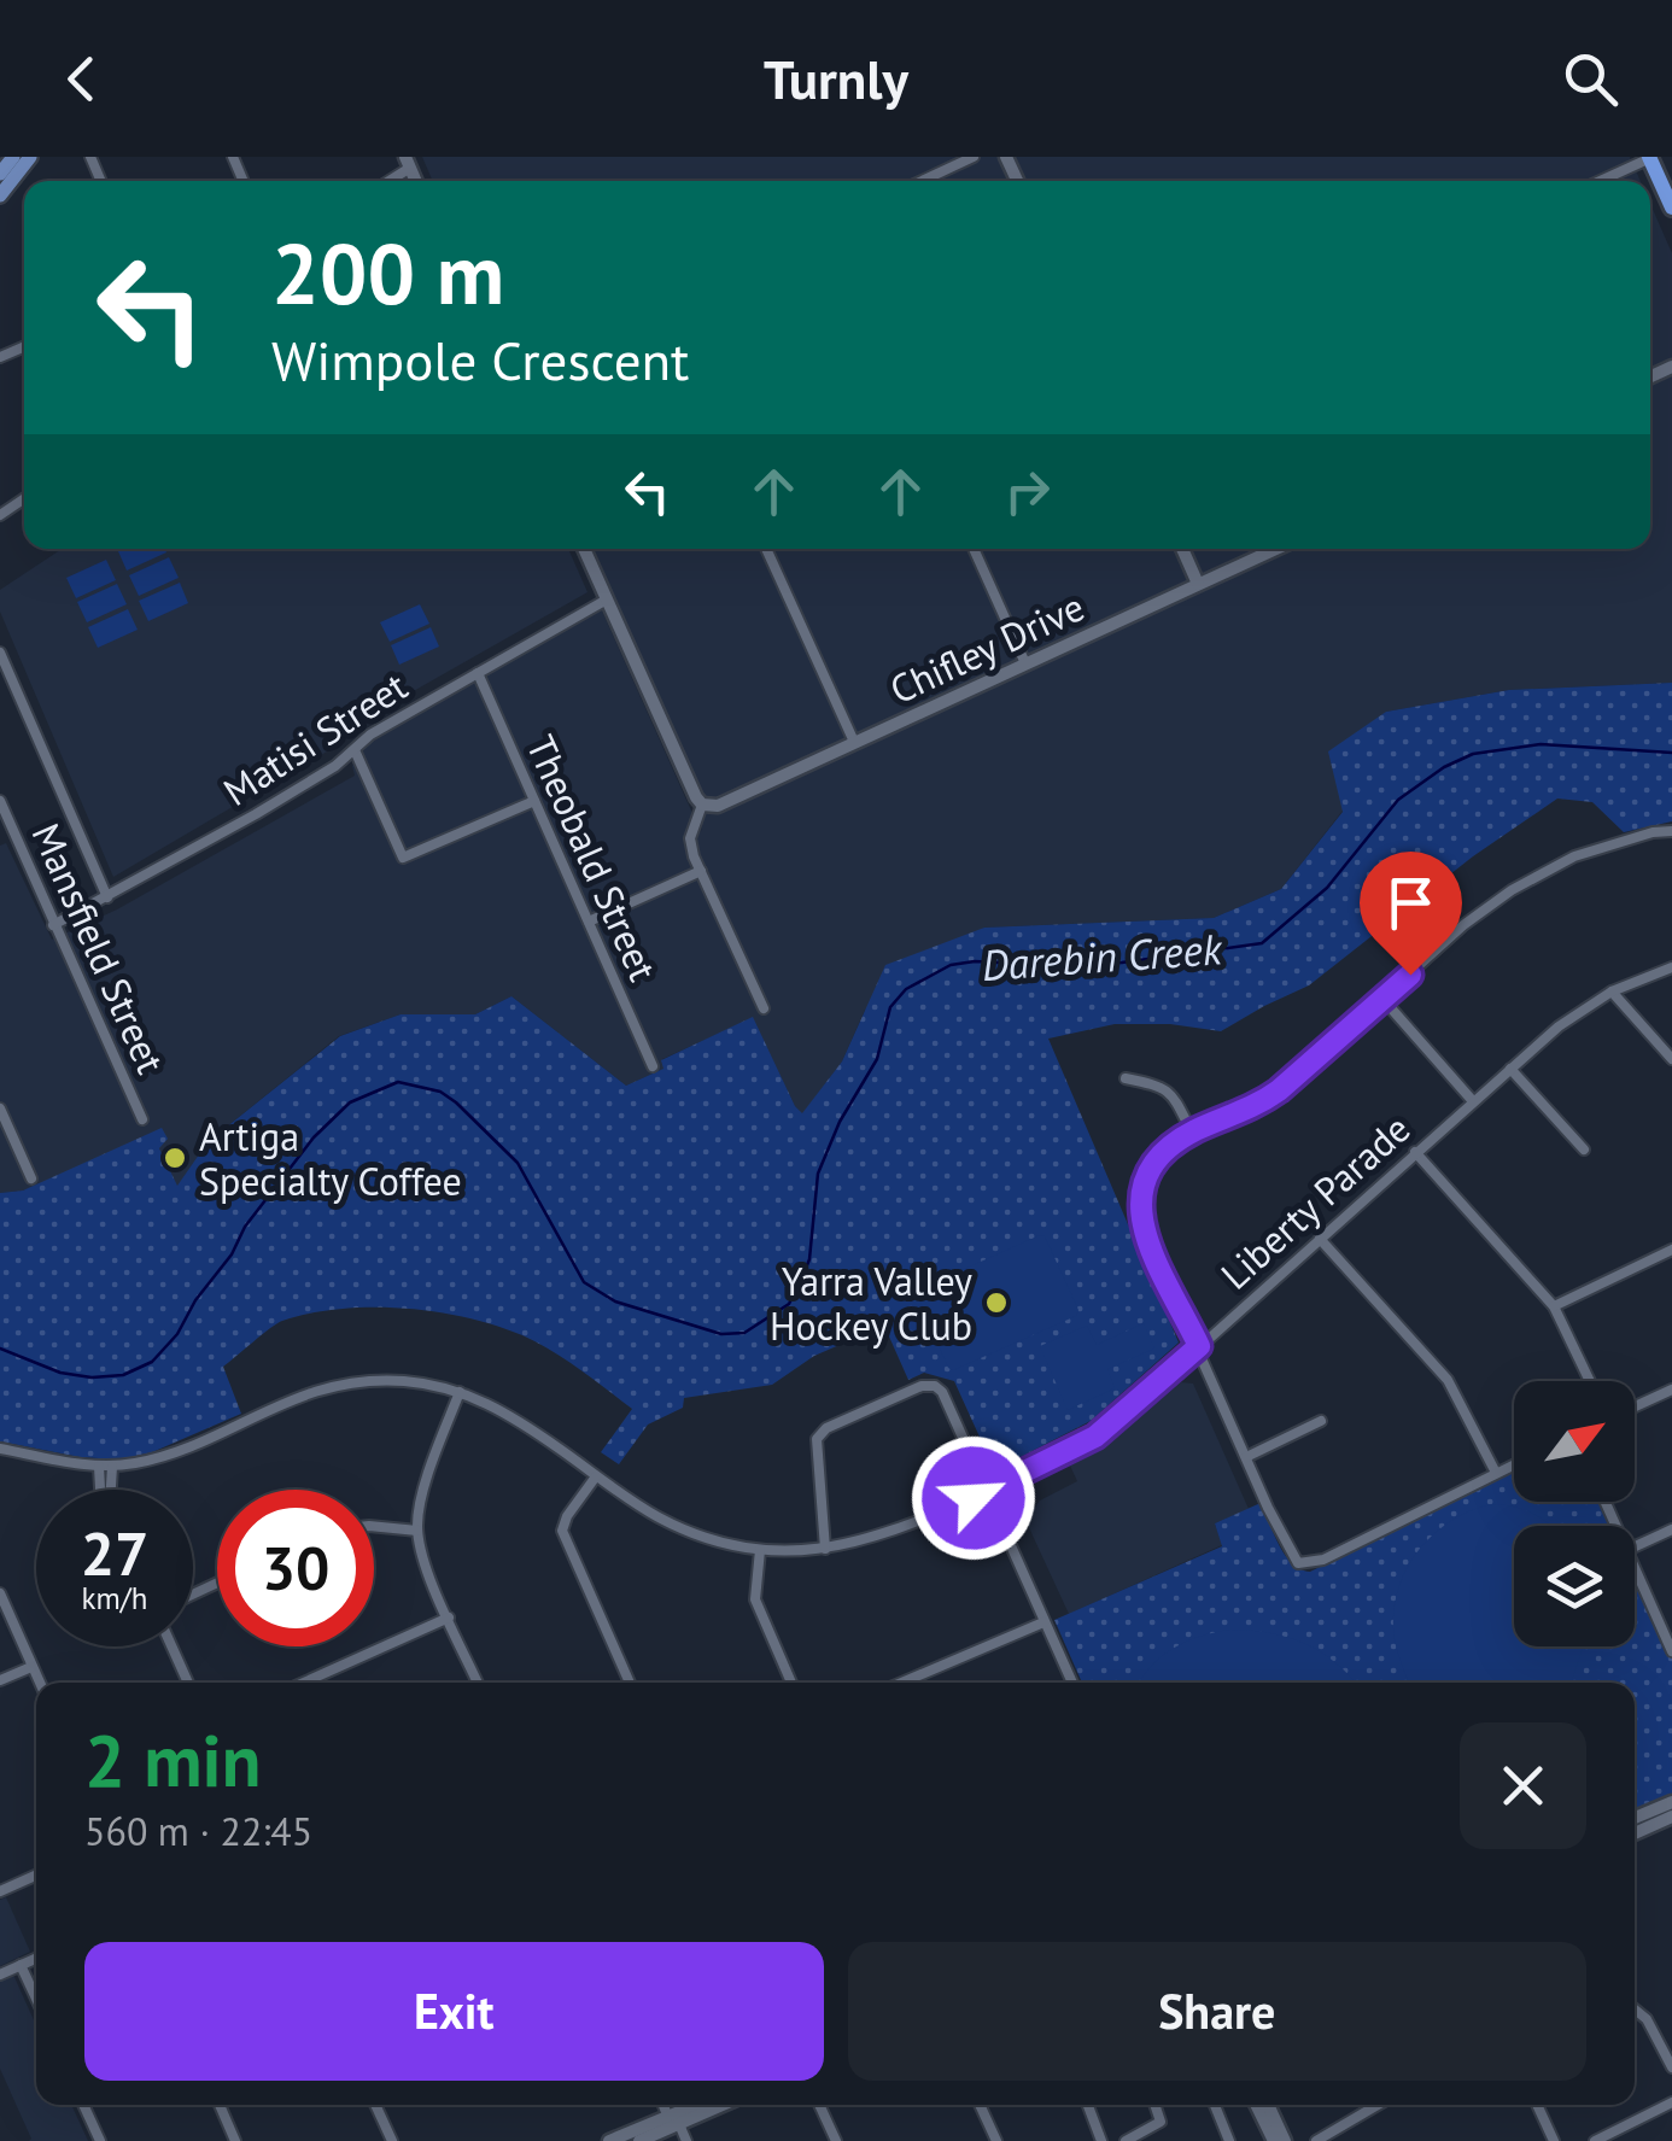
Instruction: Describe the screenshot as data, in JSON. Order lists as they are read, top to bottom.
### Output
{
  "streets": {
    "street": [
      "Chifley Drive",
      "Matisi Street",
      "Theobald Street",
      "Mansfield Street",
      "Liberty Parade"
    ]
  },
  "crossings": [
    ["Matisi Street", "Theobald Street"],
    ["Matisi Street", "Mansfield Street"]
  ],
  "water": ["Darebin Creek"],
  "places": ["Artiga Specialty Coffee", "Yarra Valley Hockey Club"],
  "north": "top right",
  "page": {
    "header": "Turnly",
    "turn": ["200 m", "Wimpole Crescent"],
    "speed": "27 km/h",
    "limit": "30",
    "heading": ["2 min", "560 m · 22:45"],
    "buttons": ["Exit", "Share"]
  }
}
